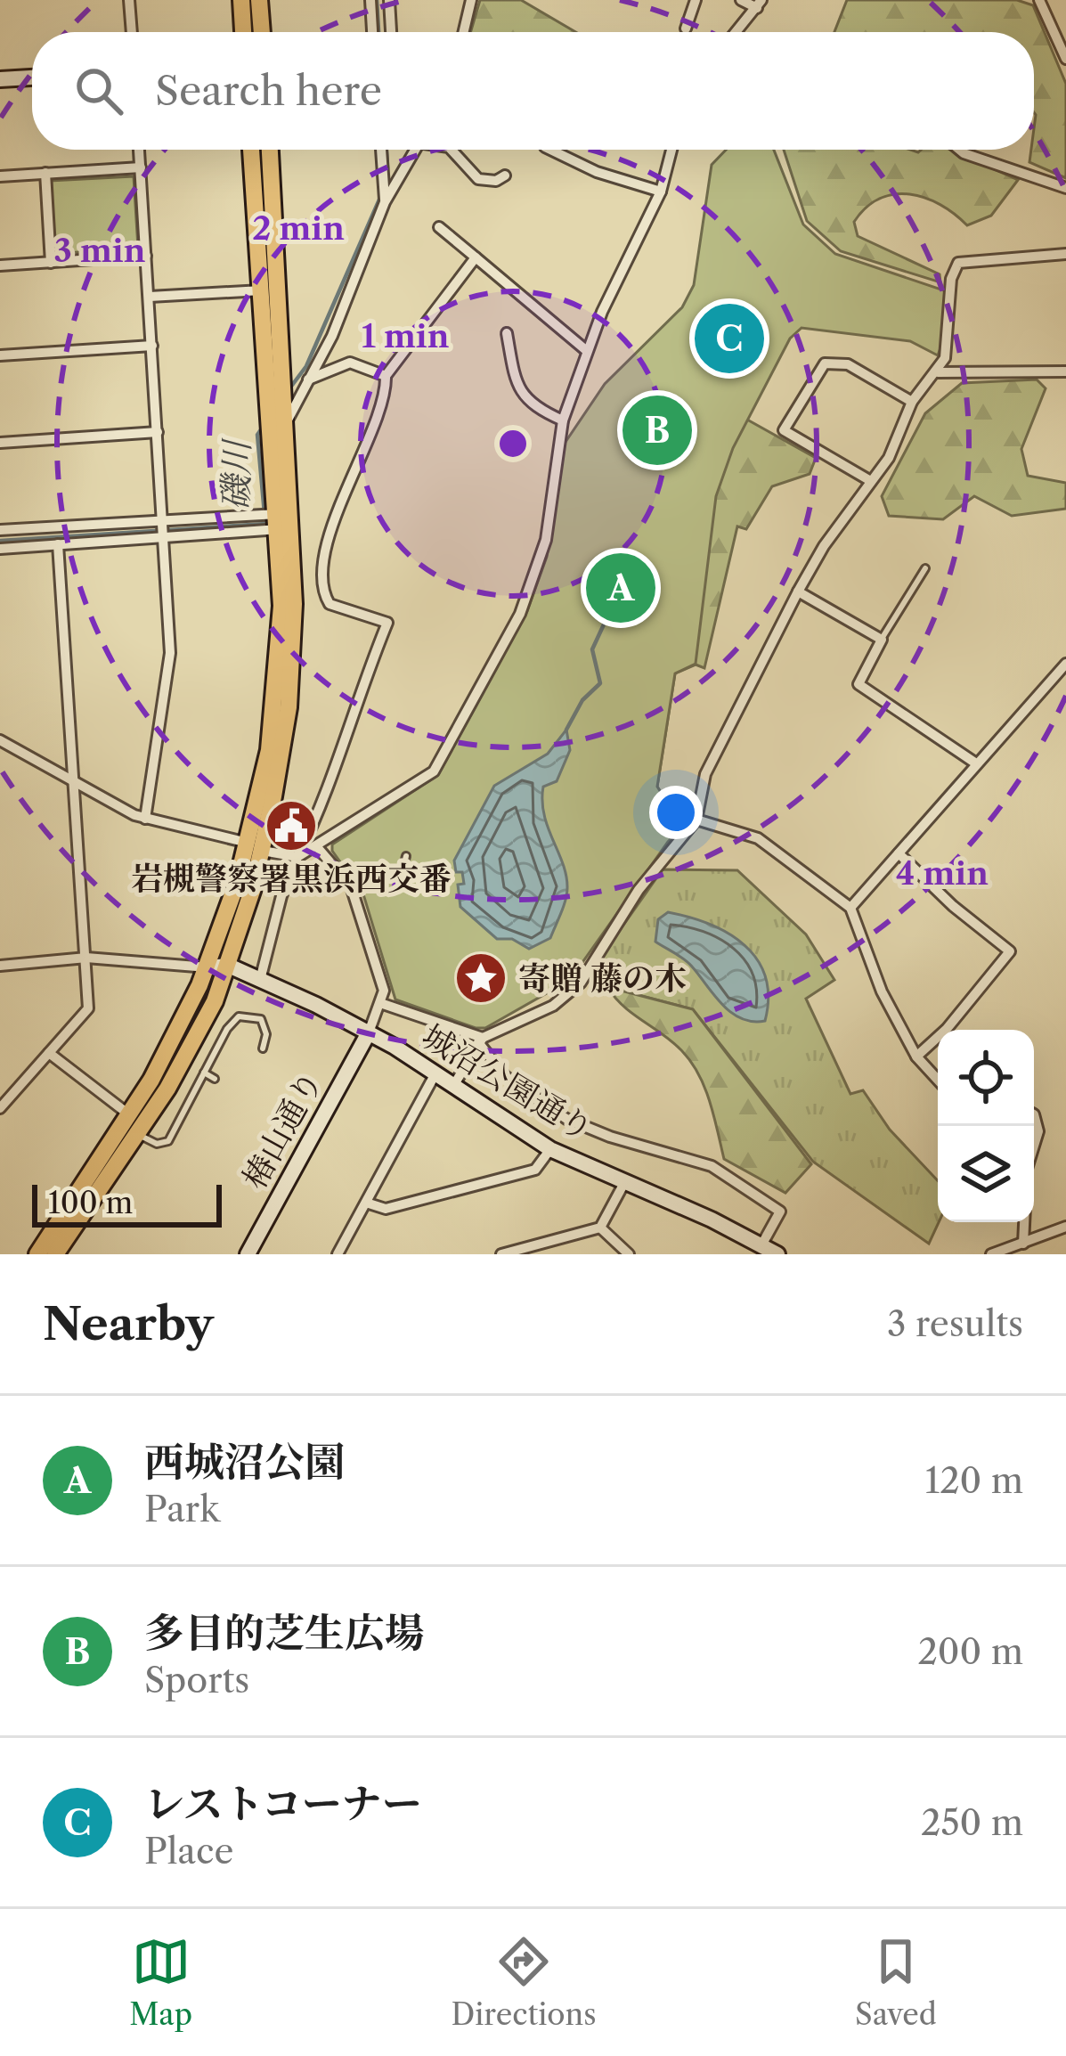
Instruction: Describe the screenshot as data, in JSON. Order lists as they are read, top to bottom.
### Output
{
  "streets": {
    "street": ["城沼公園通り", "椿山通り"]
  },
  "crossings": [
    ["城沼公園通り", "椿山通り"]
  ],
  "water": ["磯川"],
  "places": {
    "public building": ["岩槻警察署黒浜西交番"],
    "place": ["寄贈 藤の木"]
  },
  "scale_bar": "100 m",
  "page": {
    "search": "Search here",
    "pins": ["C", "B", "A"],
    "scale": "100 m",
    "heading": ["Nearby", "3 results"],
    "list": [
      {
        "mark": "A",
        "name": "西城沼公園",
        "note": "Park",
        "value": "120 m"
      },
      {
        "mark": "B",
        "name": "多目的芝生広場",
        "note": "Sports",
        "value": "200 m"
      },
      {
        "mark": "C",
        "name": "レストコーナー",
        "note": "Place",
        "value": "250 m"
      }
    ],
    "nav": ["Map", "Directions", "Saved"]
  },
  "rings": [
    "2 min",
    "3 min",
    "1 min",
    "4 min"
  ]
}
